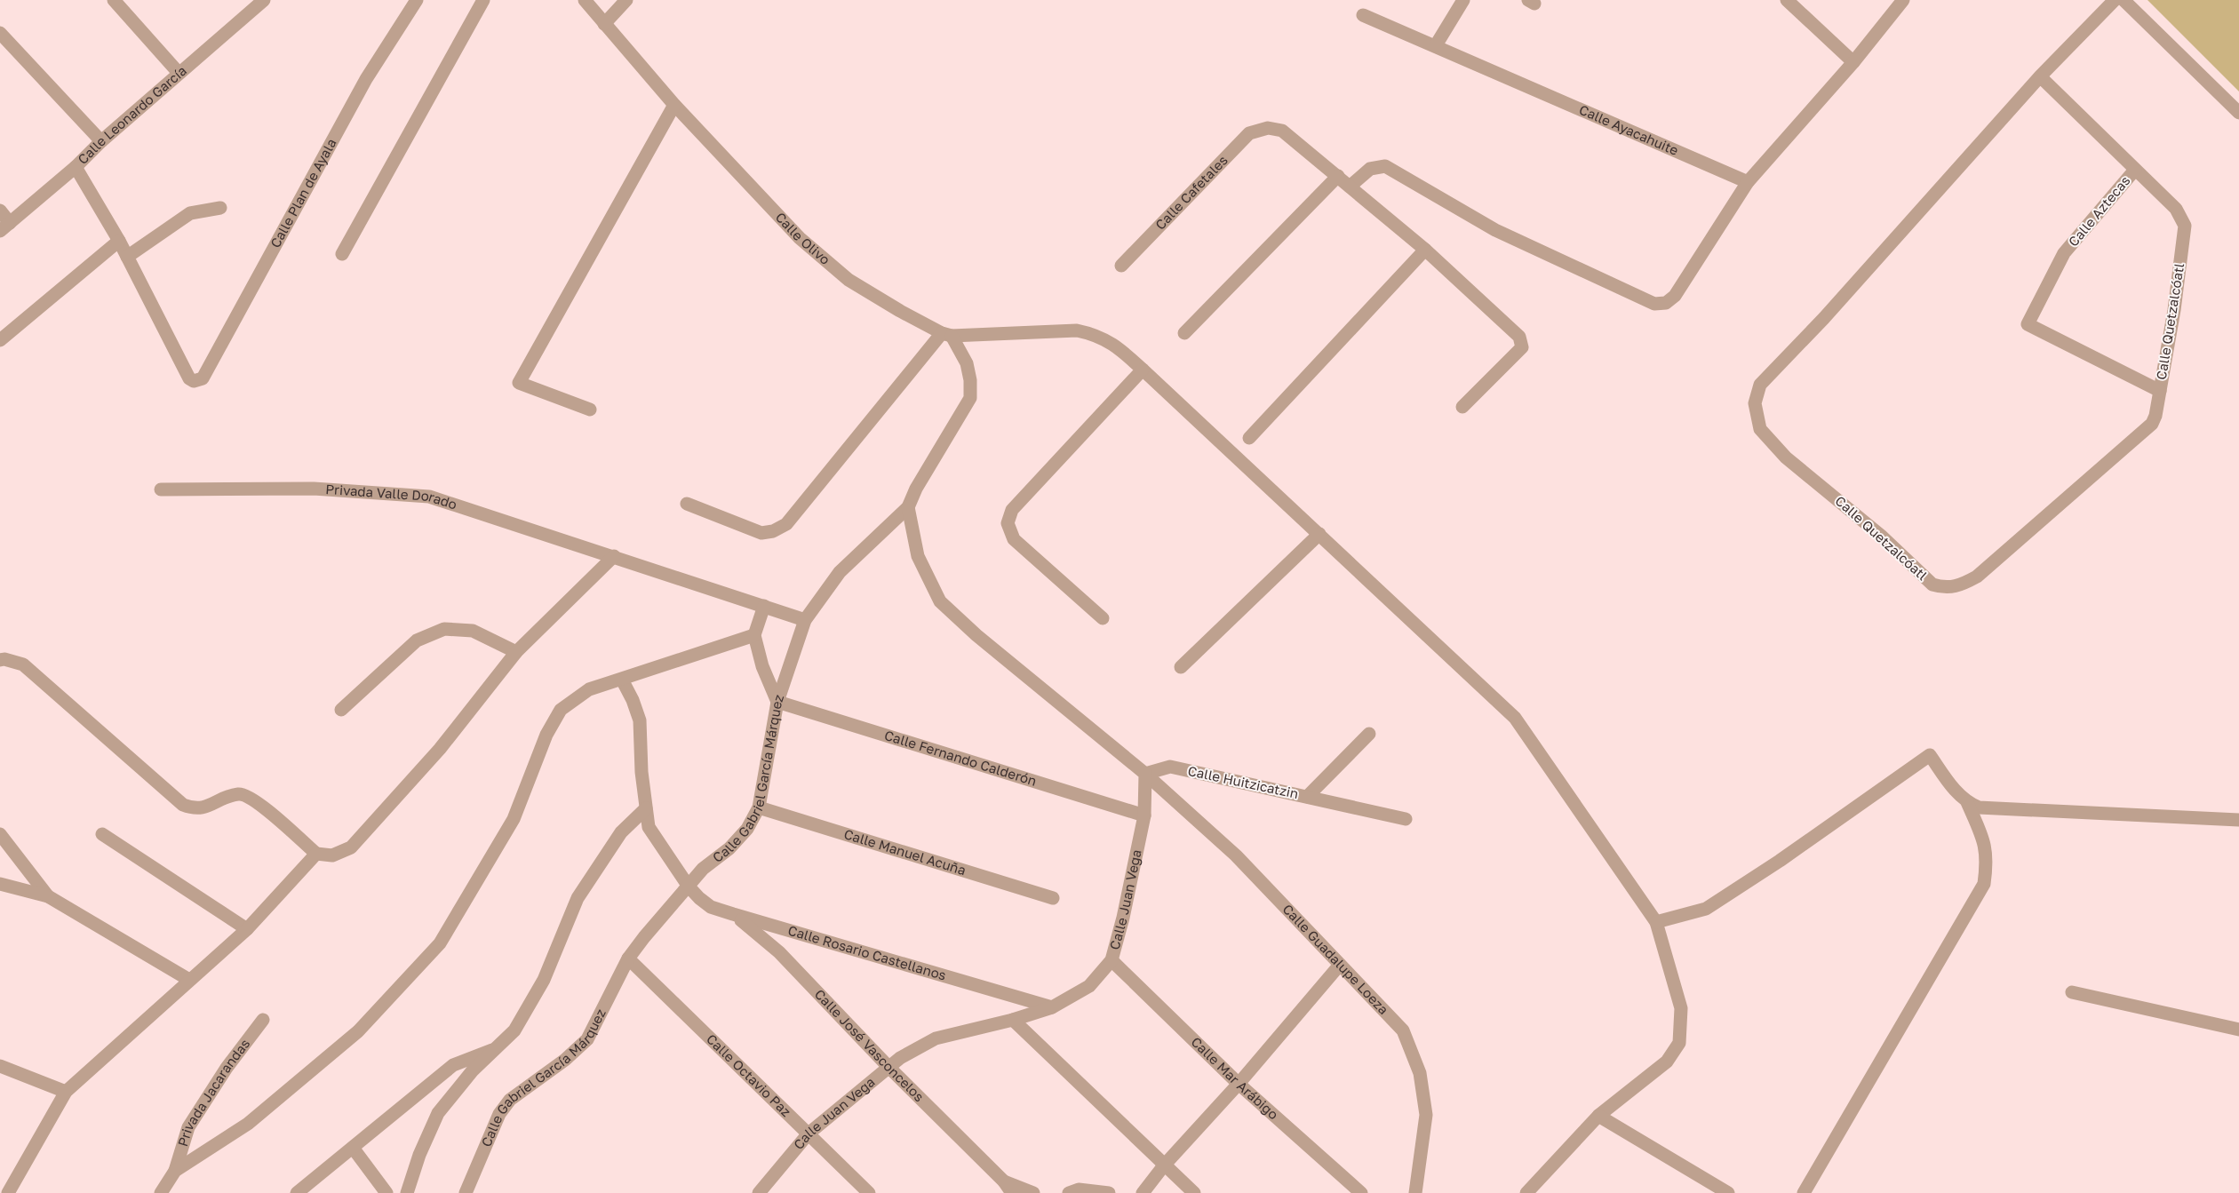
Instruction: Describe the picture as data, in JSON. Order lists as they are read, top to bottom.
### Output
{
  "streets": {
    "street": [
      "Calle Leonardo García",
      "Calle Ayacahuite",
      "Calle Cafetales",
      "Calle Plan de Ayala",
      "Calle Aztecas",
      "Calle Olivo",
      "Calle Quetzalcóatl",
      "Privada Valle Dorado",
      "Calle Fernando Calderón",
      "Calle Gabriel García Márquez",
      "Calle Huitzicatzin",
      "Calle Manuel Acuña",
      "Calle Juan Vega",
      "Calle Rosario Castellanos",
      "Calle Guadalupe Loeza",
      "Calle José Vasconcelos",
      "Calle Octavio Paz",
      "Calle Mar Arábigo",
      "Privada Jacarandas"
    ]
  },
  "crossings": [
    ["Calle Aztecas", "Calle Quetzalcóatl"],
    ["Calle Olivo", "Calle Gabriel García Márquez"],
    ["Privada Valle Dorado", "Calle Gabriel García Márquez"],
    ["Calle Fernando Calderón", "Calle Gabriel García Márquez"],
    ["Calle Fernando Calderón", "Calle Juan Vega"],
    ["Calle Gabriel García Márquez", "Calle Manuel Acuña"],
    ["Calle Gabriel García Márquez", "Calle Rosario Castellanos"],
    ["Calle Gabriel García Márquez", "Calle Octavio Paz"],
    ["Calle Huitzicatzin", "Calle Juan Vega"],
    ["Calle Huitzicatzin", "Calle Guadalupe Loeza"],
    ["Calle Juan Vega", "Calle Rosario Castellanos"],
    ["Calle Juan Vega", "Calle Guadalupe Loeza"],
    ["Calle Juan Vega", "Calle José Vasconcelos"],
    ["Calle Juan Vega", "Calle Octavio Paz"],
    ["Calle Juan Vega", "Calle Mar Arábigo"],
    ["Calle Rosario Castellanos", "Calle José Vasconcelos"]
  ]
}
